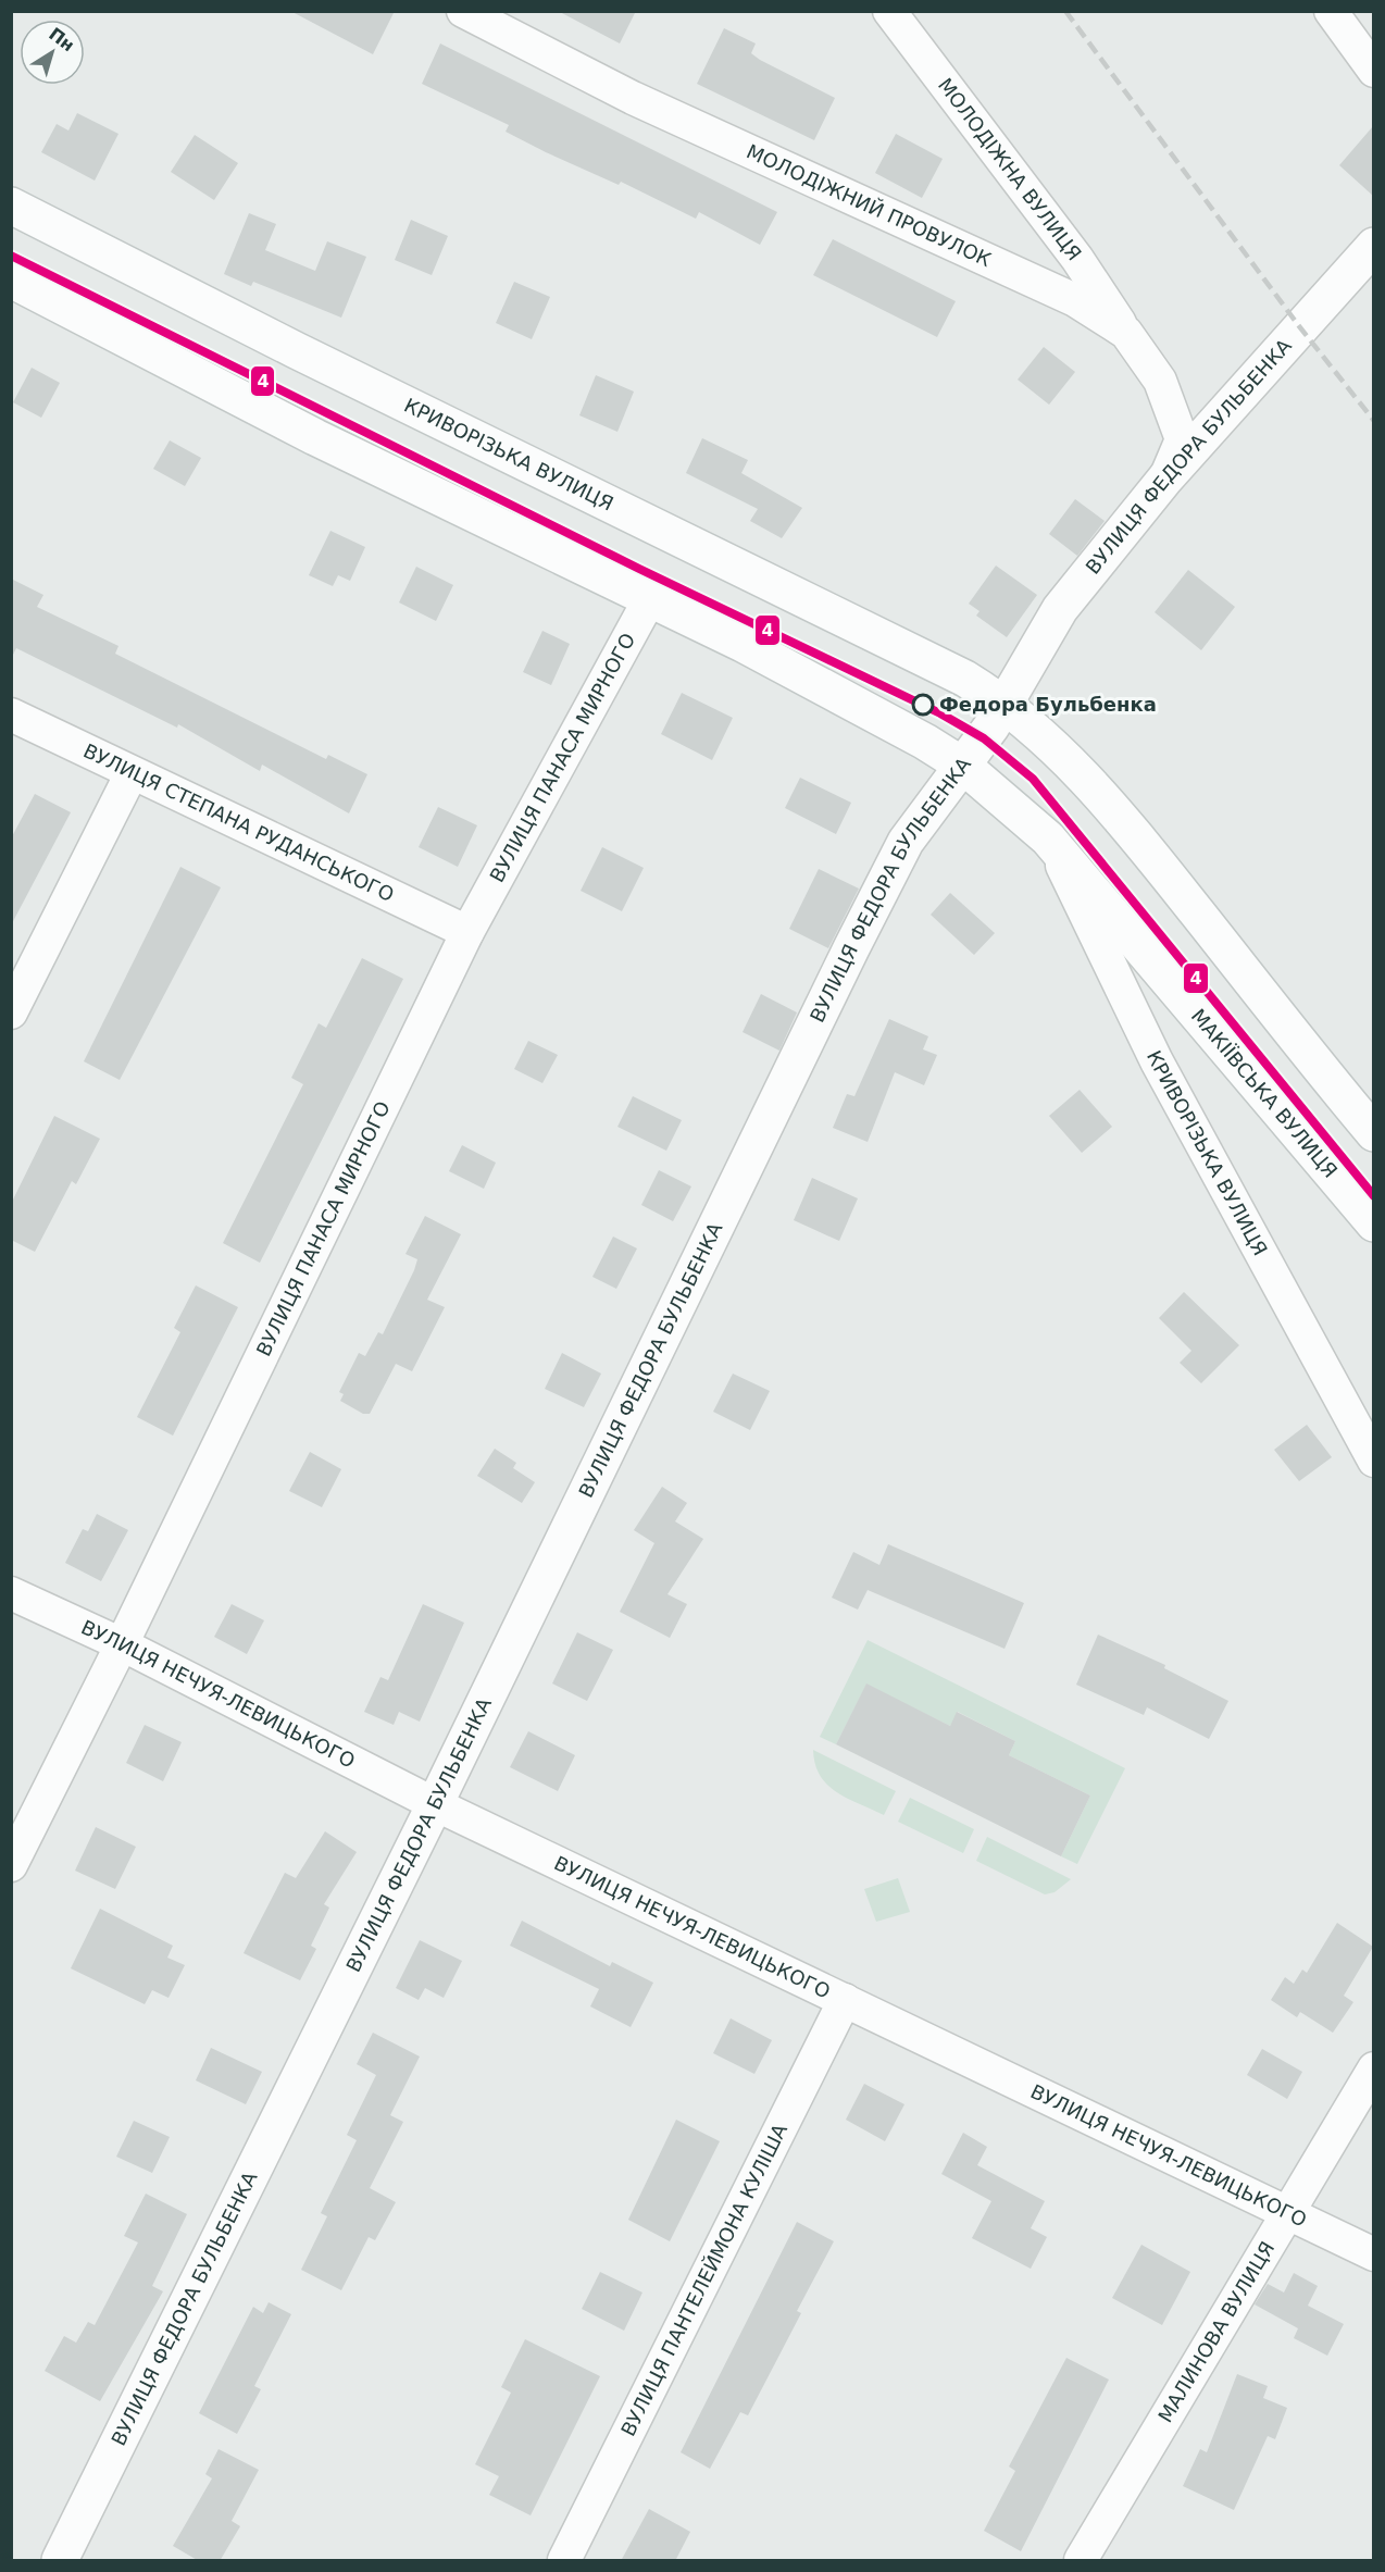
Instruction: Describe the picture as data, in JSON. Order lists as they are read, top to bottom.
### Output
{
  "streets": {
    "main road": ["КРИВОРІЗЬКА ВУЛИЦЯ", "ВУЛИЦЯ ФЕДОРА БУЛЬБЕНКА", "МАКІЇВСЬКА ВУЛИЦЯ"],
    "street": [
      "МОЛОДІЖНА ВУЛИЦЯ",
      "МОЛОДІЖНИЙ ПРОВУЛОК",
      "ВУЛИЦЯ ПАНАСА МИРНОГО",
      "ВУЛИЦЯ СТЕПАНА РУДАНСЬКОГО",
      "ВУЛИЦЯ НЕЧУЯ-ЛЕВИЦЬКОГО",
      "ВУЛИЦЯ ПАНТЕЛЕЙМОНА КУЛІША",
      "МАЛИНОВА ВУЛИЦЯ"
    ]
  },
  "crossings": [
    ["МОЛОДІЖНА ВУЛИЦЯ", "МОЛОДІЖНИЙ ПРОВУЛОК"],
    ["МОЛОДІЖНИЙ ПРОВУЛОК", "ВУЛИЦЯ ФЕДОРА БУЛЬБЕНКА"],
    ["КРИВОРІЗЬКА ВУЛИЦЯ", "ВУЛИЦЯ ФЕДОРА БУЛЬБЕНКА"],
    ["КРИВОРІЗЬКА ВУЛИЦЯ", "МАКІЇВСЬКА ВУЛИЦЯ"],
    ["ВУЛИЦЯ ФЕДОРА БУЛЬБЕНКА", "МАКІЇВСЬКА ВУЛИЦЯ"],
    ["ВУЛИЦЯ ФЕДОРА БУЛЬБЕНКА", "ВУЛИЦЯ НЕЧУЯ-ЛЕВИЦЬКОГО"],
    ["ВУЛИЦЯ ПАНАСА МИРНОГО", "ВУЛИЦЯ СТЕПАНА РУДАНСЬКОГО"],
    ["ВУЛИЦЯ ПАНАСА МИРНОГО", "ВУЛИЦЯ НЕЧУЯ-ЛЕВИЦЬКОГО"],
    ["ВУЛИЦЯ НЕЧУЯ-ЛЕВИЦЬКОГО", "ВУЛИЦЯ ПАНТЕЛЕЙМОНА КУЛІША"],
    ["ВУЛИЦЯ НЕЧУЯ-ЛЕВИЦЬКОГО", "МАЛИНОВА ВУЛИЦЯ"]
  ],
  "places": ["Федора Бульбенка"],
  "lines": ["transit line 4"],
  "north": "top right"
}
